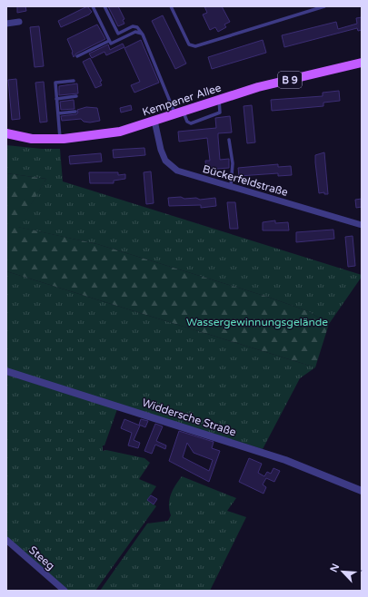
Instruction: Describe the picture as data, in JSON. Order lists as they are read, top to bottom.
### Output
{
  "streets": {
    "main road": ["B 9", "Kempener Allee"],
    "street": ["Bückerfeldstraße", "Widdersche Straße", "Steeg"]
  },
  "crossings": [
    ["Kempener Allee", "Bückerfeldstraße"]
  ],
  "parks": ["Wassergewinnungsgelände"],
  "north": "top left"
}
